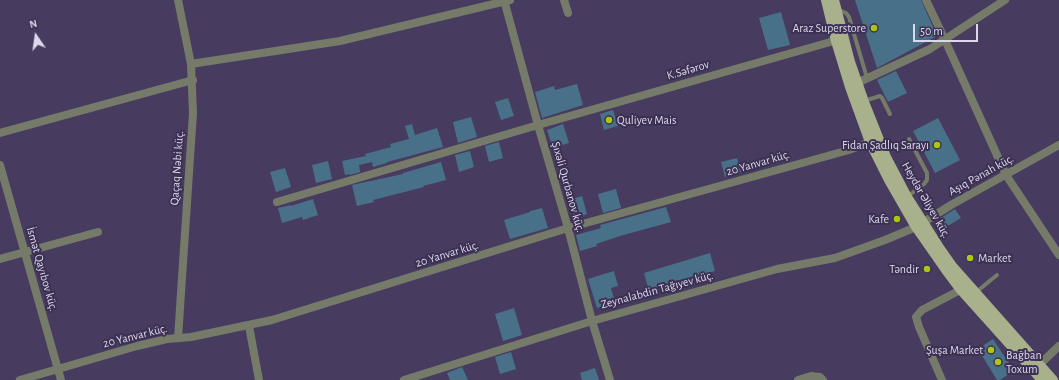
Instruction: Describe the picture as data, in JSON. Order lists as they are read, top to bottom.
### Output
{
  "streets": {
    "main road": ["Heydər Əliyev küç."],
    "street": [
      "K.Səfərov",
      "20 Yanvar küç.",
      "Qaçaq Nəbi küç.",
      "Aşıq Pənah küç.",
      "Şıxəli Qurbanov küç.",
      "İsmət Qayıbov küç.",
      "Zeynalabdin Tağıyev küç."
    ]
  },
  "crossings": [
    ["K.Səfərov", "Şıxəli Qurbanov küç."],
    ["K.Səfərov", "Heydər Əliyev küç."],
    ["20 Yanvar küç.", "Qaçaq Nəbi küç."],
    ["20 Yanvar küç.", "Şıxəli Qurbanov küç."],
    ["20 Yanvar küç.", "Heydər Əliyev küç."],
    ["20 Yanvar küç.", "İsmət Qayıbov küç."],
    ["Aşıq Pənah küç.", "Heydər Əliyev küç."],
    ["Aşıq Pənah küç.", "Zeynalabdin Tağıyev küç."],
    ["Şıxəli Qurbanov küç.", "Zeynalabdin Tağıyev küç."],
    ["Heydər Əliyev küç.", "Zeynalabdin Tağıyev küç."]
  ],
  "places": [
    "Araz Superstore",
    "Quliyev Mais",
    "Fidan Şadlıq Sarayı",
    "Kafe",
    "Market",
    "Təndir",
    "Şuşa Market",
    "Bağban Toxum"
  ],
  "scale_bar": "50 m",
  "north": "top"
}
